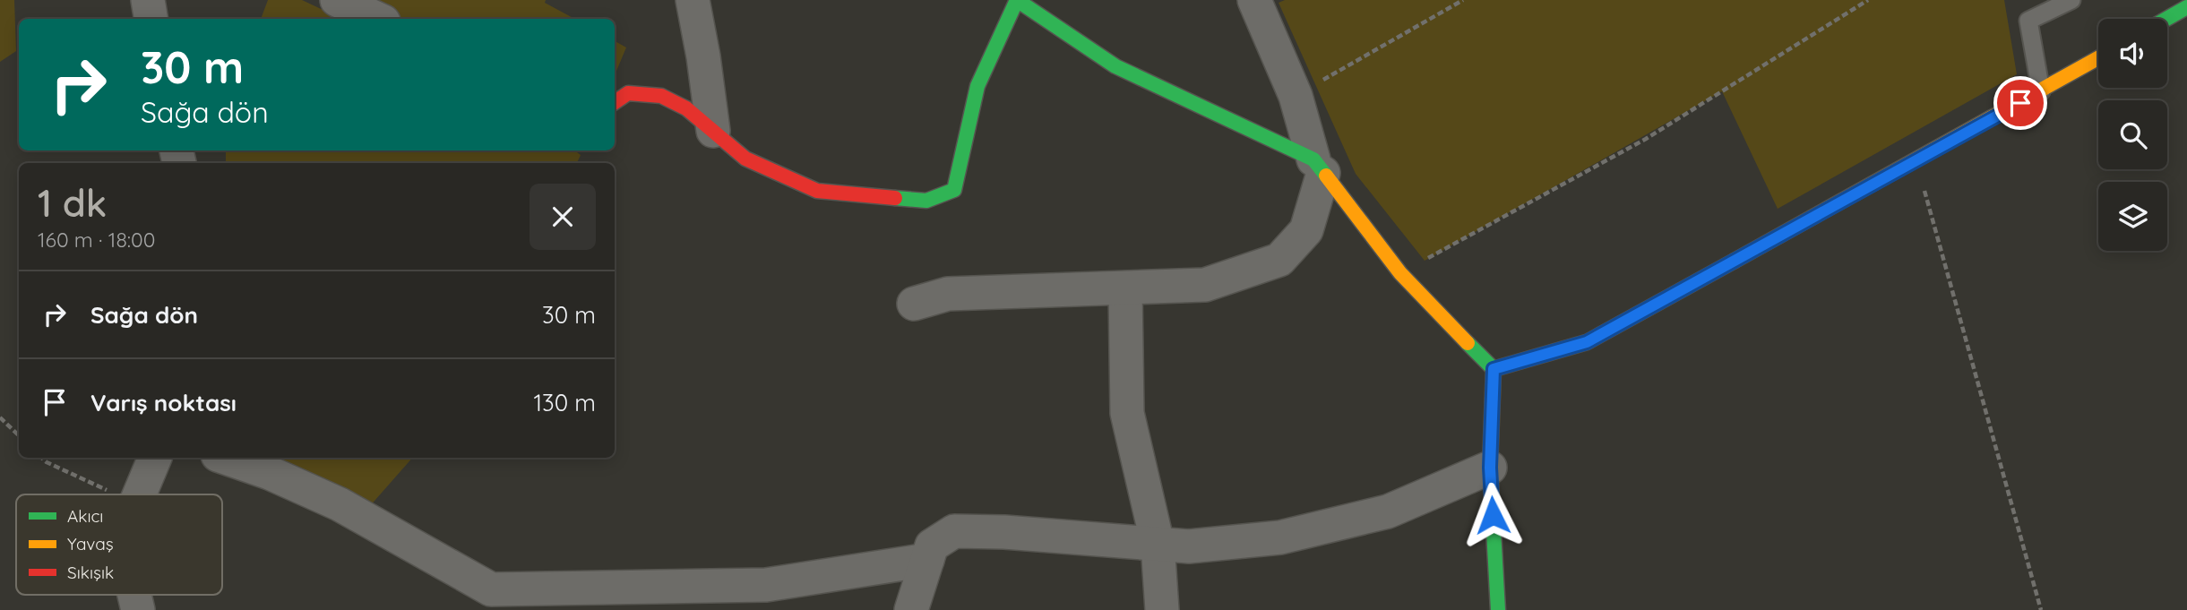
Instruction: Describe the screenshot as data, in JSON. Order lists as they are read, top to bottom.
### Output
{
  "legend": ["Akıcı", "Yavaş", "Sıkışık"],
  "page": {
    "turn": ["30 m", "Sağa dön"],
    "heading": ["1 dk", "160 m · 18:00"],
    "list": [
      {
        "name": "Sağa dön",
        "value": "30 m"
      },
      {
        "name": "Varış noktası",
        "value": "130 m"
      }
    ]
  }
}
